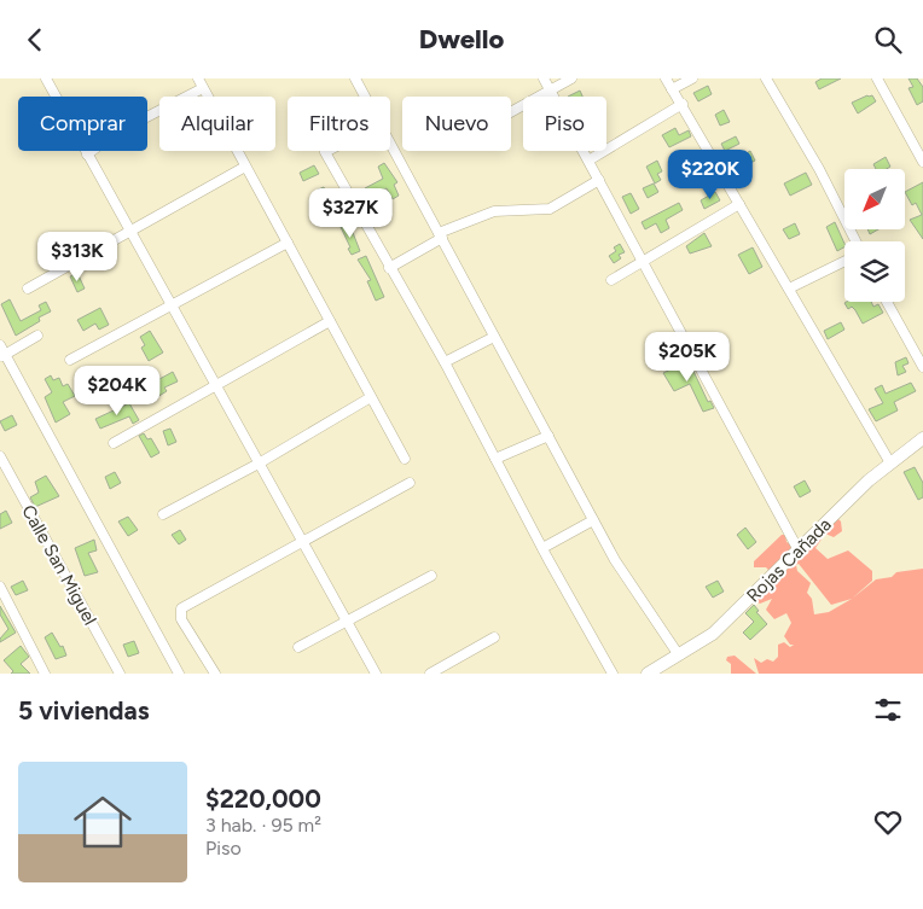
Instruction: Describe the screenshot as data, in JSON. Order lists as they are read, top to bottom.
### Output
{
  "streets": {
    "main road": ["Rojas Cañada"],
    "street": ["Calle San Miguel"]
  },
  "north": "bottom left",
  "page": {
    "header": "Dwello",
    "chip": [
      "Comprar",
      "Alquilar",
      "Filtros",
      "Nuevo",
      "Piso"
    ],
    "price": [
      "$220K",
      "$327K",
      "$313K",
      "$205K",
      "$204K"
    ],
    "heading": "5 viviendas",
    "list": [
      {
        "name": "$220,000",
        "note": "3 hab. · 95 m² · Piso"
      }
    ]
  }
}
